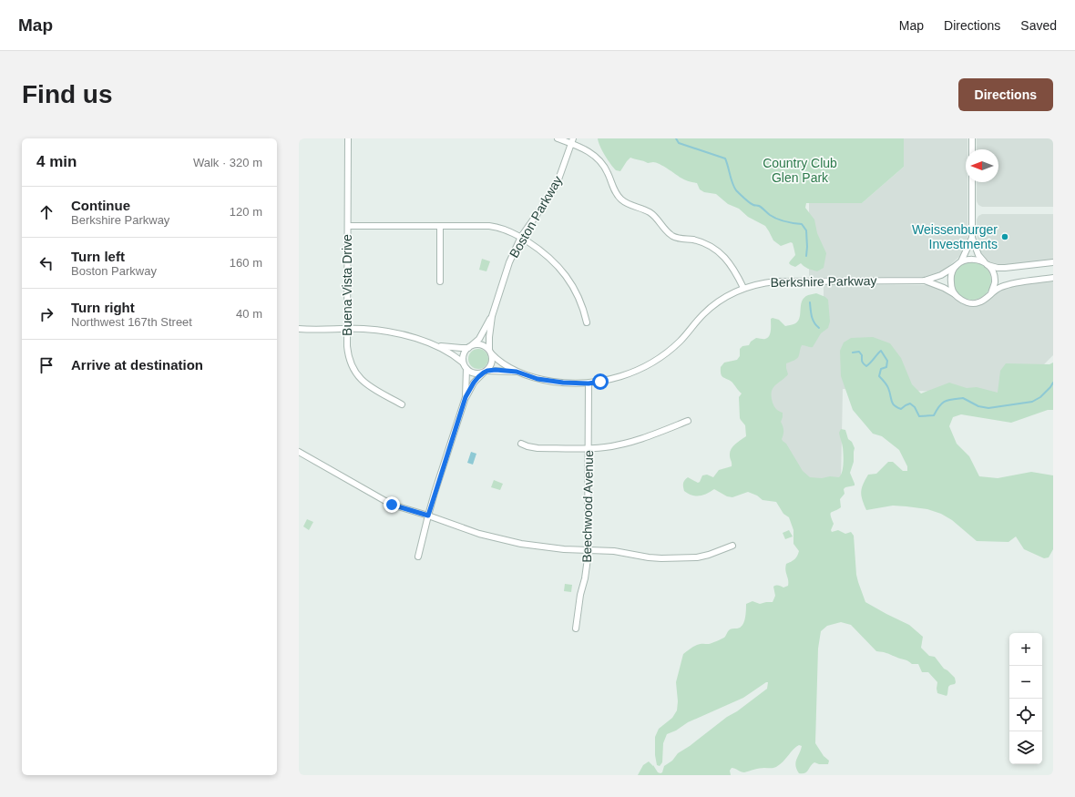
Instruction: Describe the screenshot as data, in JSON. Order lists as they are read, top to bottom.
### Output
{
  "streets": {
    "street": [
      "Boston Parkway",
      "Berkshire Parkway",
      "Buena Vista Drive",
      "Beechwood Avenue"
    ]
  },
  "crossings": [
    ["Boston Parkway", "Berkshire Parkway"],
    ["Berkshire Parkway", "Beechwood Avenue"]
  ],
  "parks": ["Country Club Glen Park"],
  "places": ["Weissenburger Investments"],
  "north": "left",
  "page": {
    "header": "Map",
    "nav": ["Map", "Directions", "Saved"],
    "buttons": "Directions",
    "title": "Find us",
    "heading": ["4 min", "Walk · 320 m"],
    "list": [
      ["Continue", "Berkshire Parkway", "120 m"],
      ["Turn left", "Boston Parkway", "160 m"],
      ["Turn right", "Northwest 167th Street", "40 m"],
      "Arrive at destination"
    ],
    "map_buttons": ["+", "−"]
  }
}
